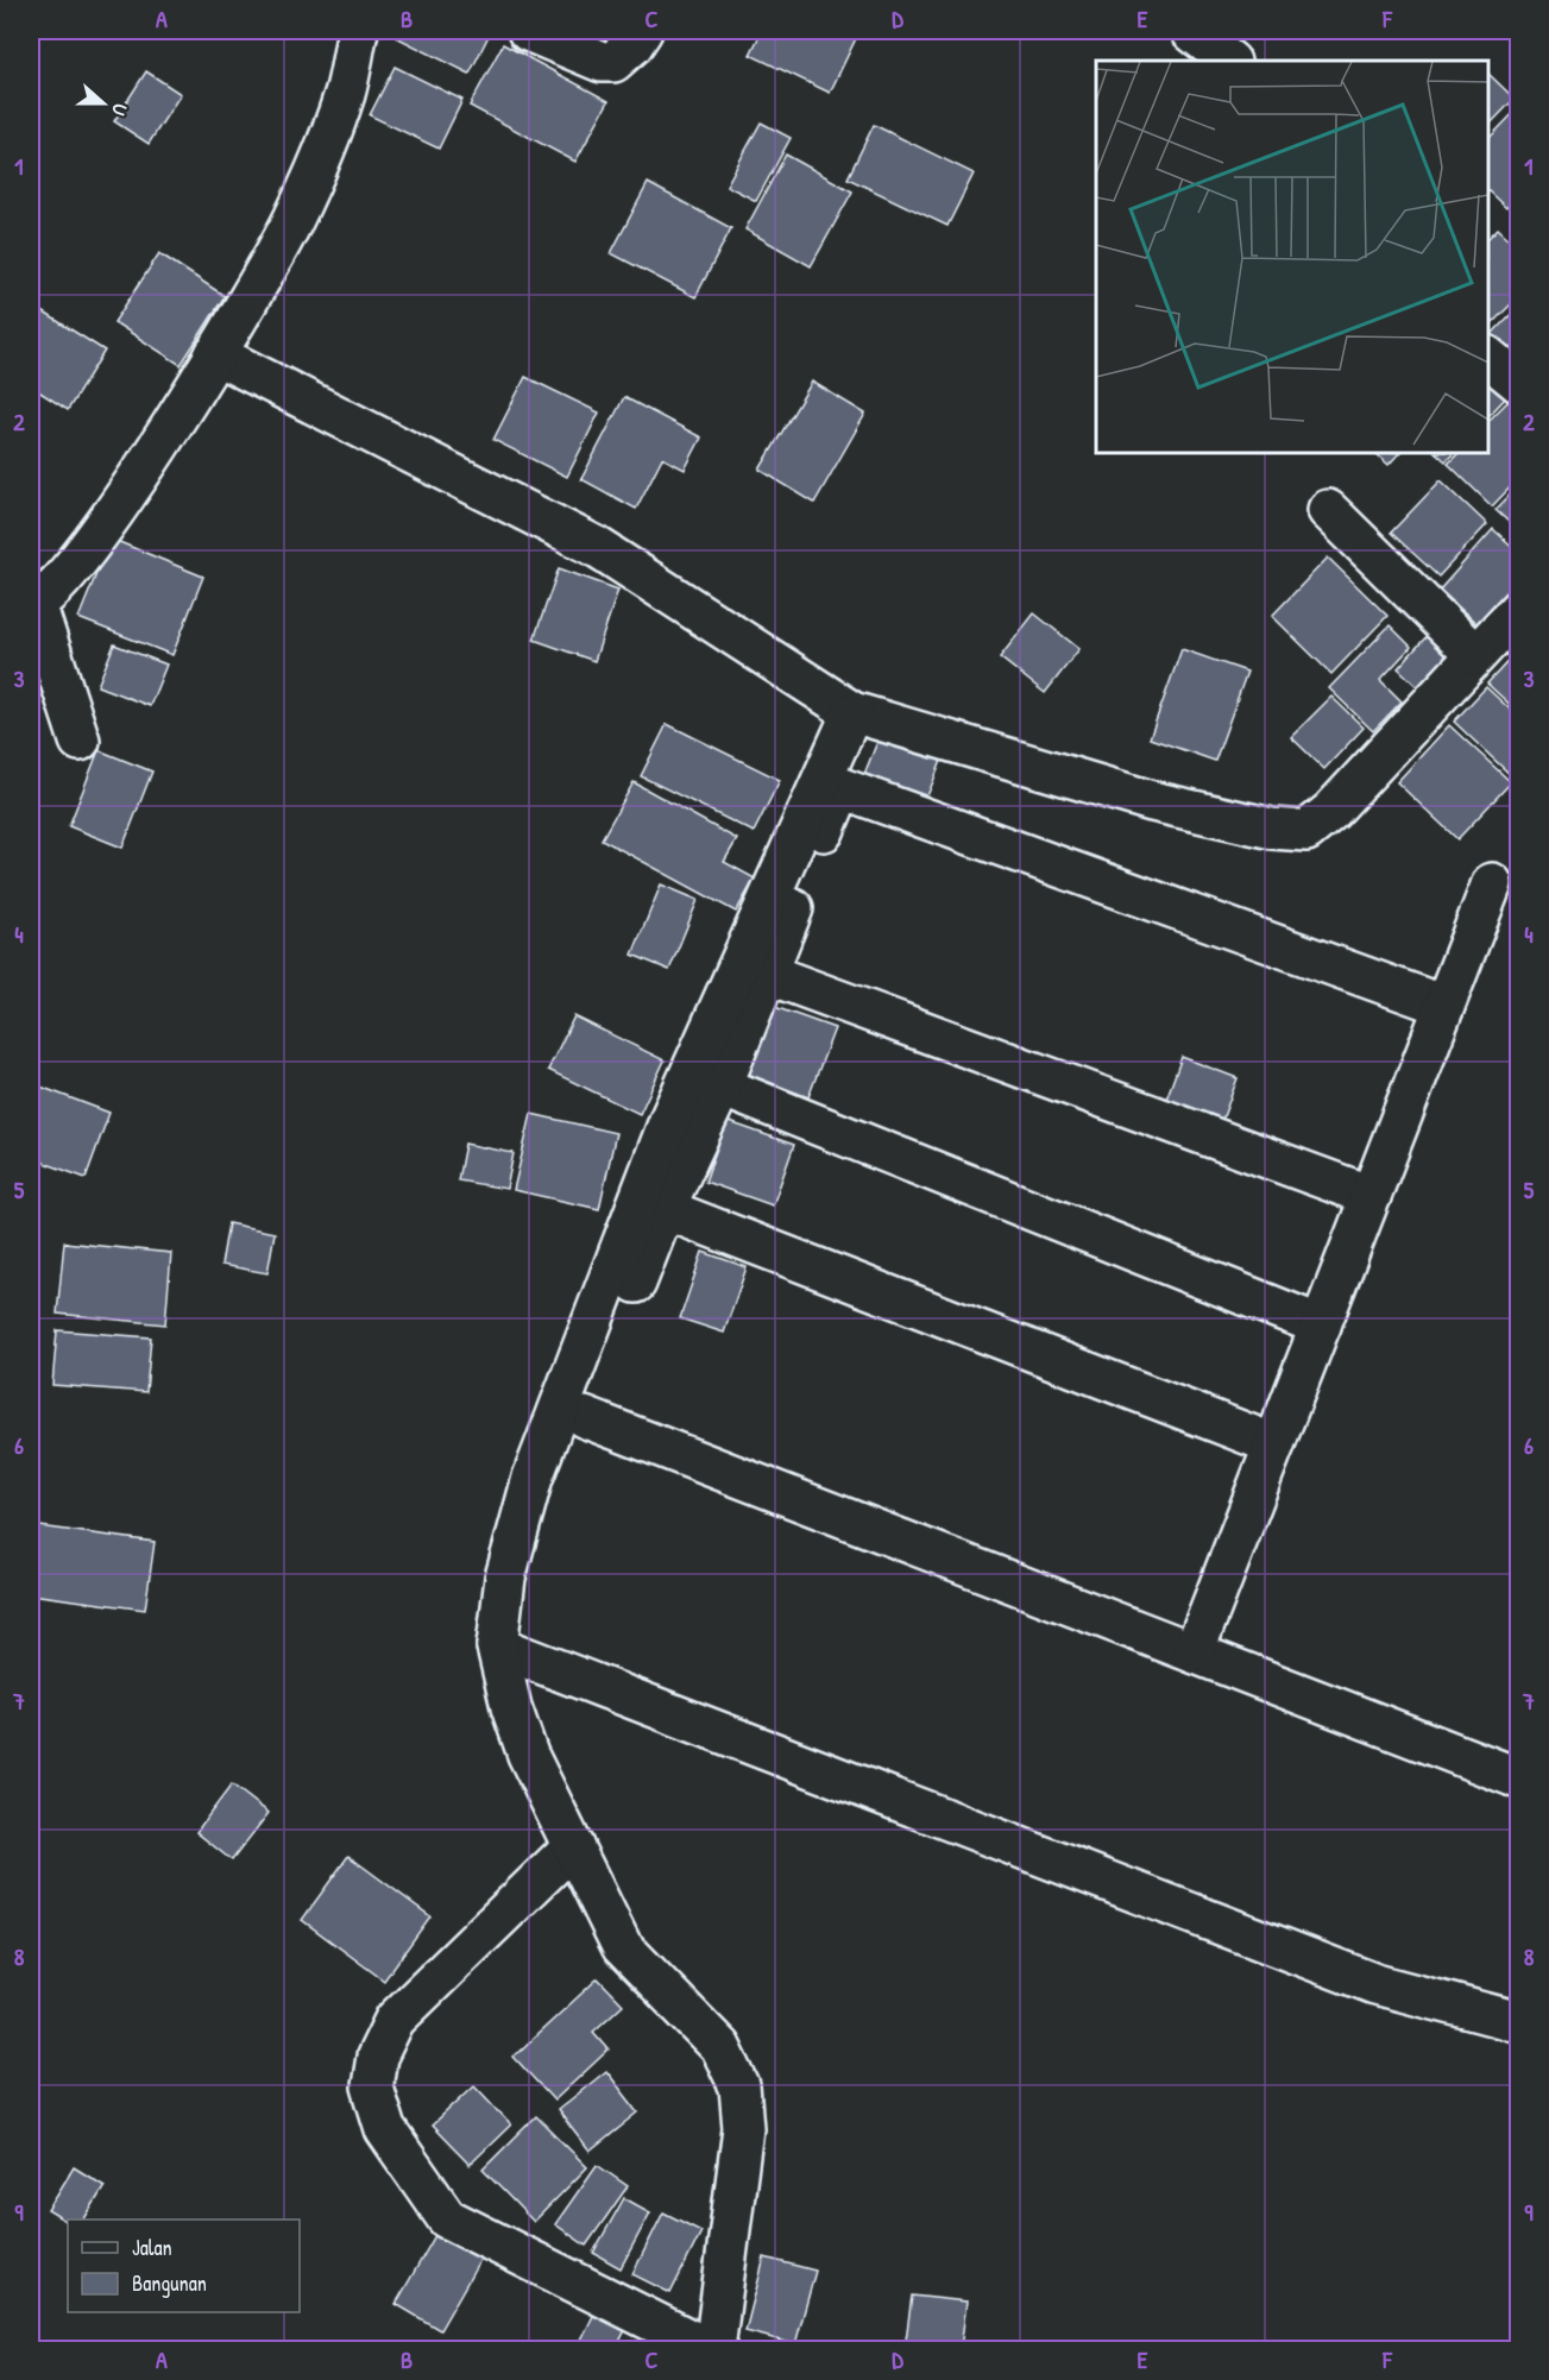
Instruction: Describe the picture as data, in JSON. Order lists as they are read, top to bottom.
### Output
{
  "legend": ["Jalan", "Bangunan"],
  "north": "right",
  "grid": {
    "columns": [
      "A",
      "B",
      "C",
      "D",
      "E",
      "F"
    ],
    "rows": [
      "1",
      "2",
      "3",
      "4",
      "5",
      "6",
      "7",
      "8",
      "9"
    ]
  }
}
